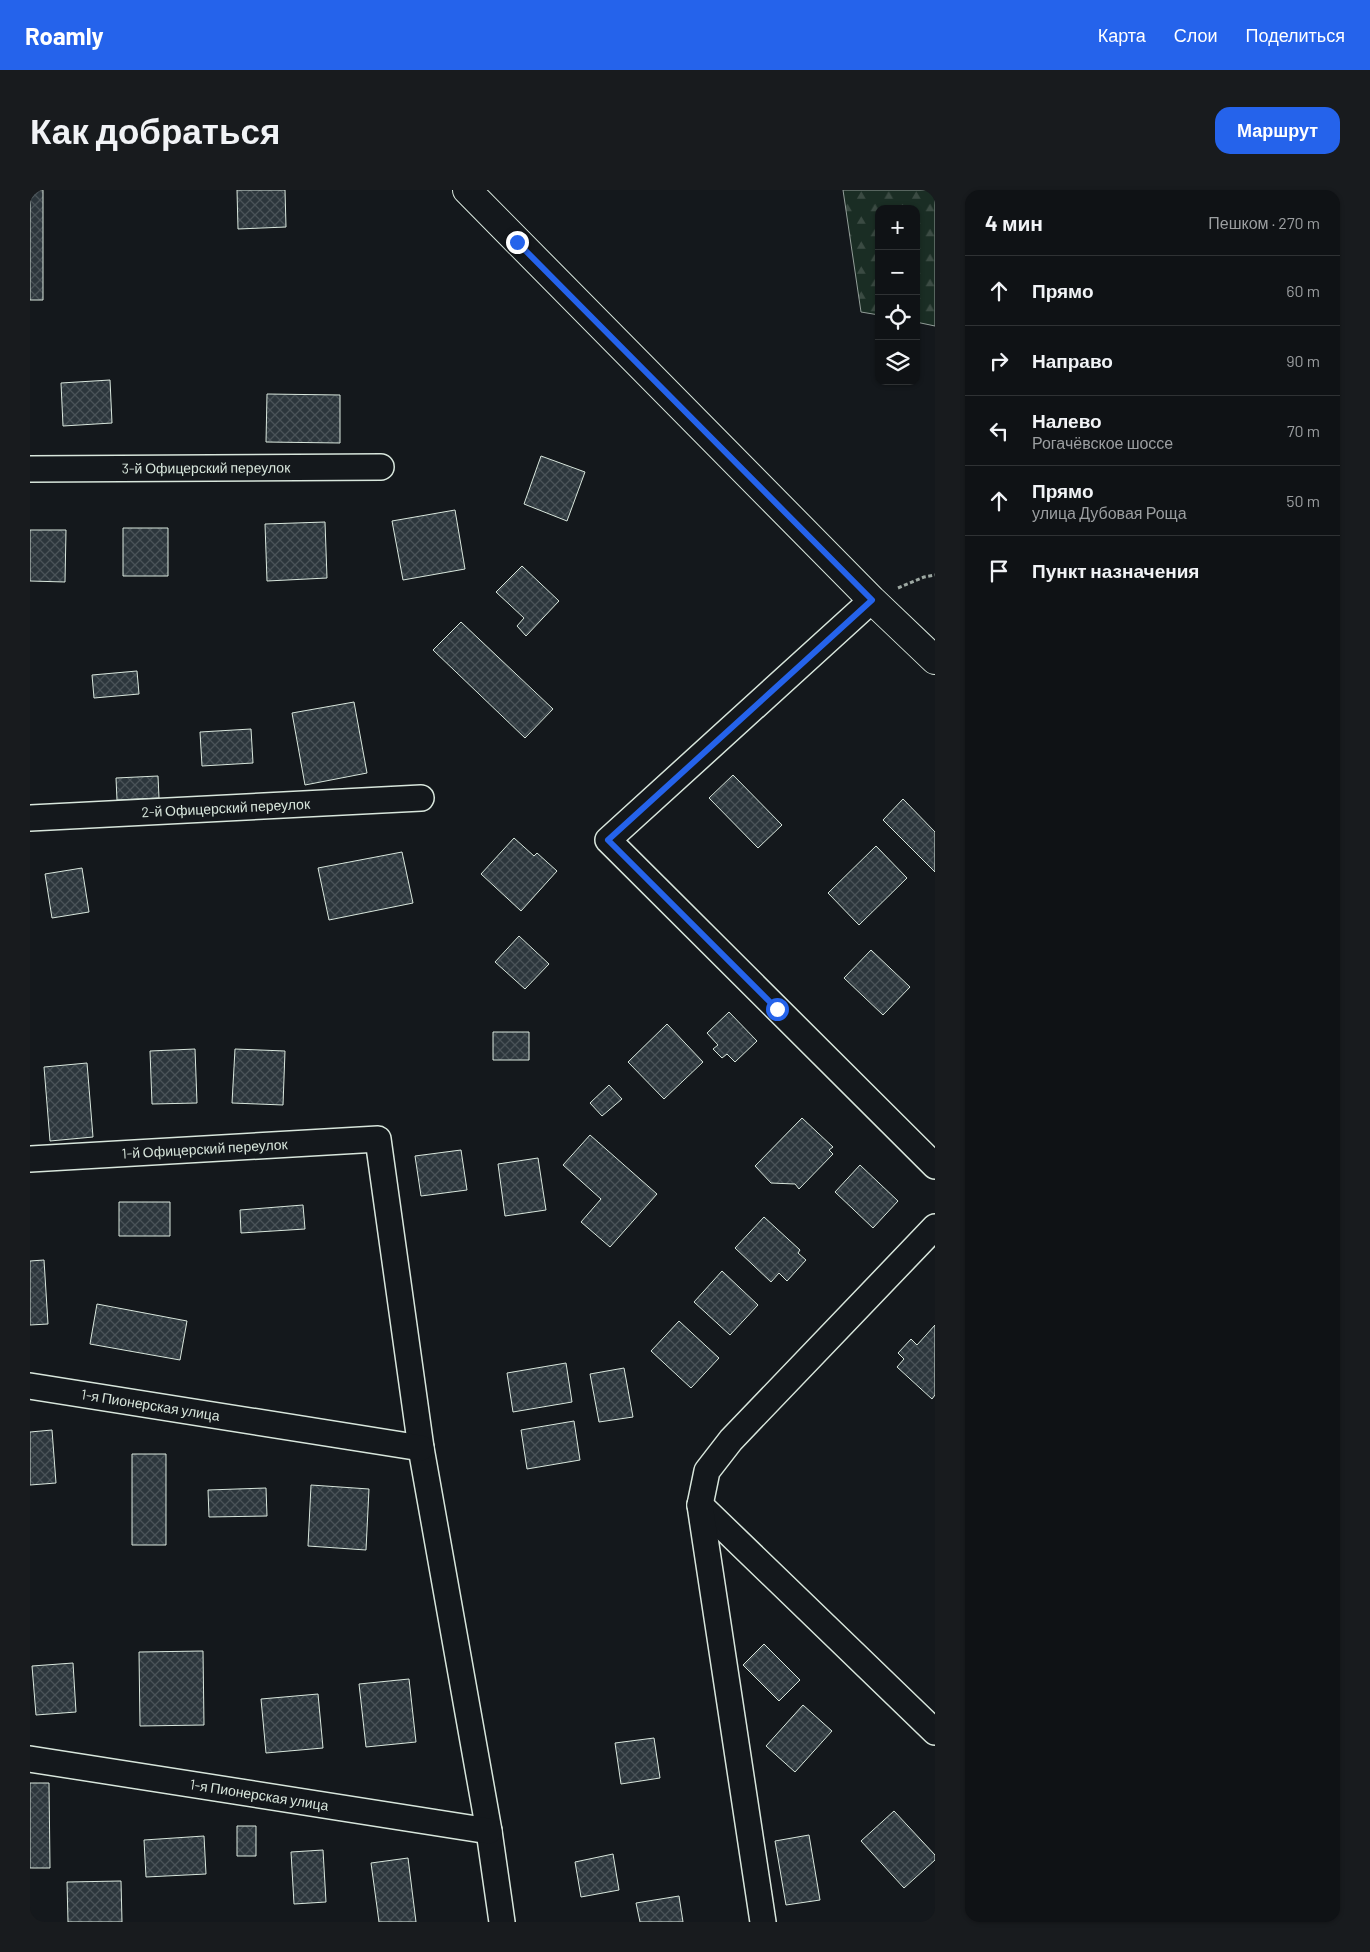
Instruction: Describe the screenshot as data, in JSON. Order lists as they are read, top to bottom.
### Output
{
  "streets": {
    "street": [
      "3-й Офицерский переулок",
      "2-й Офицерский переулок",
      "1-й Офицерский переулок",
      "1-я Пионерская улица"
    ]
  },
  "crossings": [
    ["1-й Офицерский переулок", "1-я Пионерская улица"]
  ],
  "page": {
    "header": "Roamly",
    "nav": ["Карта", "Слои", "Поделиться"],
    "buttons": "Маршрут",
    "title": "Как добраться",
    "heading": ["4 мин", "Пешком · 270 m"],
    "map_buttons": ["+", "−"],
    "list": [
      ["Прямо", "60 m"],
      ["Направо", "90 m"],
      ["Налево", "Рогачёвское шоссе", "70 m"],
      ["Прямо", "улица Дубовая Роща", "50 m"],
      "Пункт назначения"
    ]
  }
}
